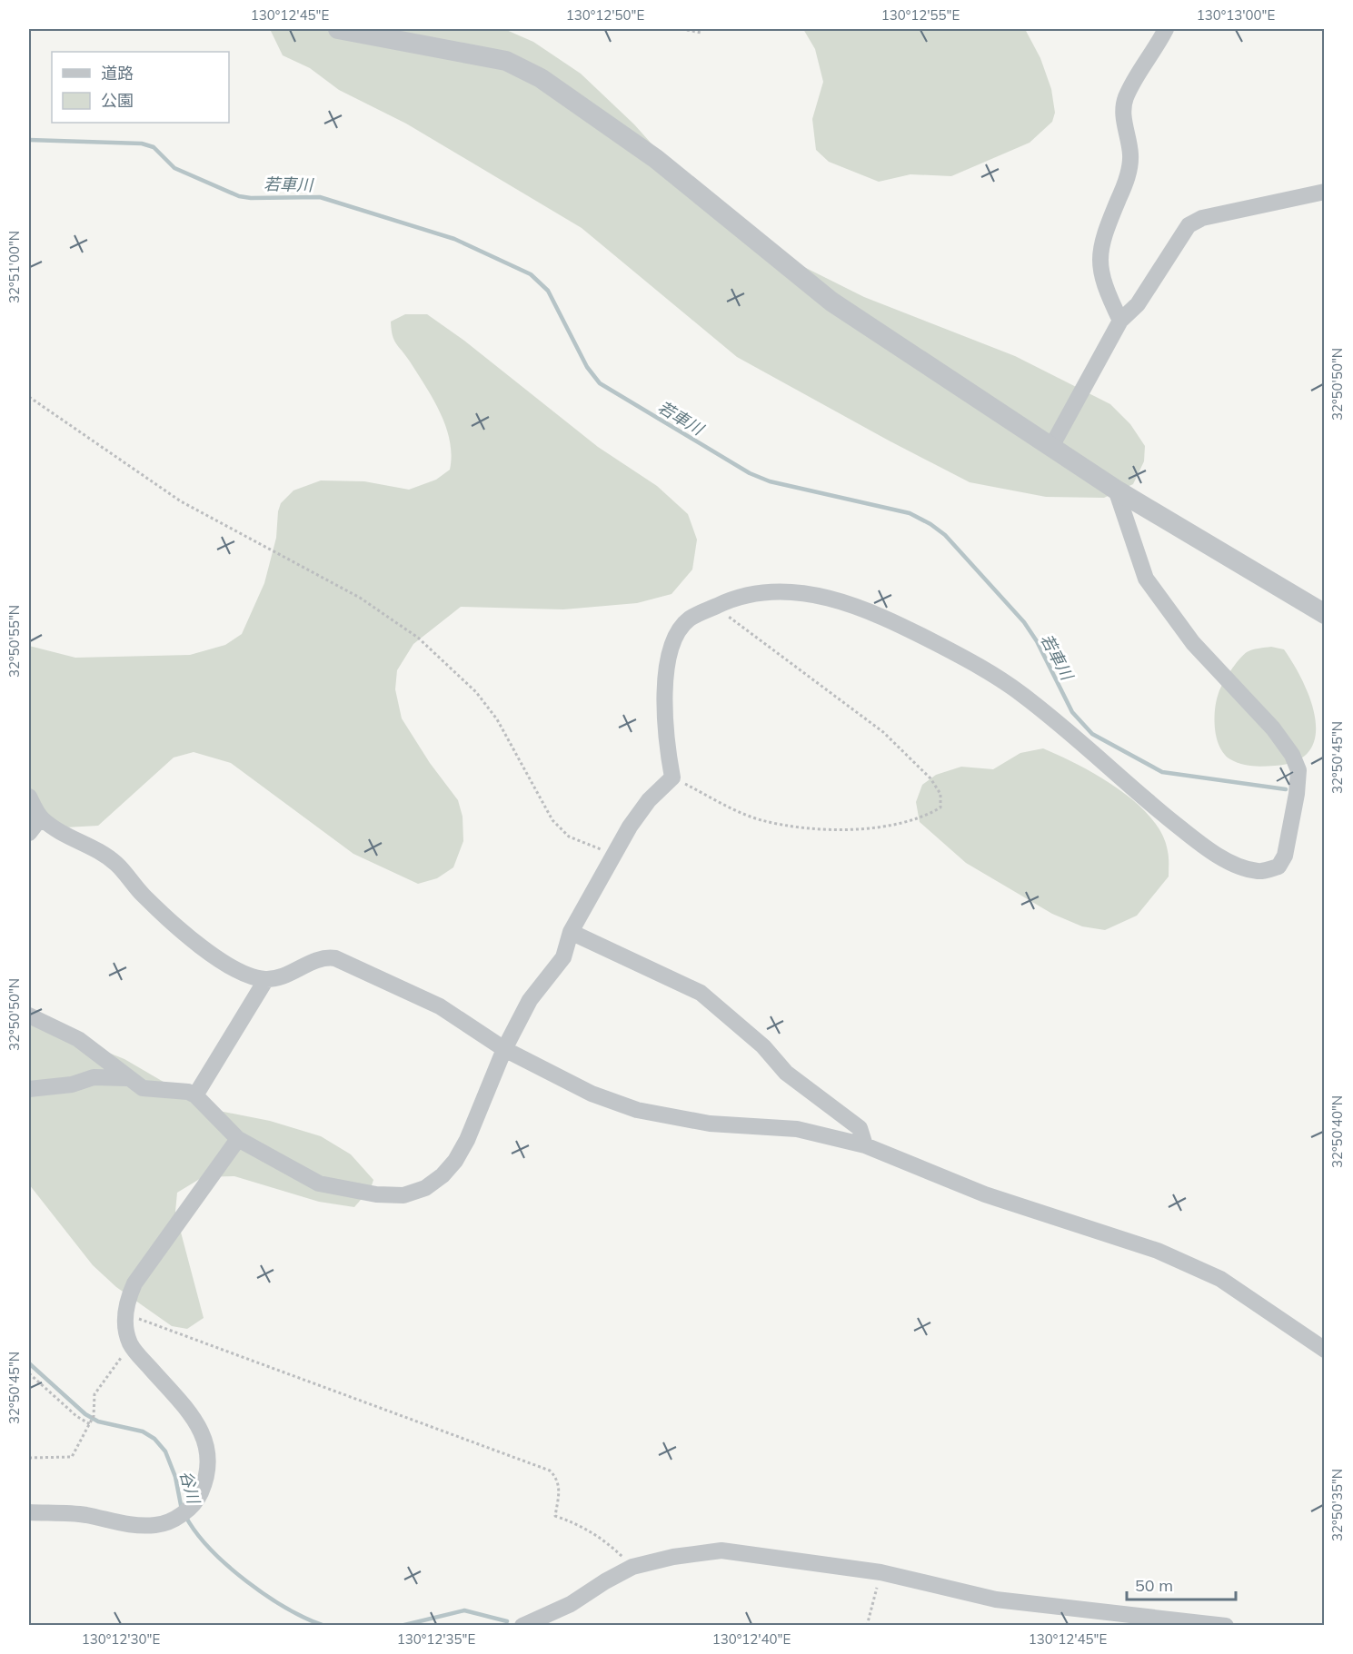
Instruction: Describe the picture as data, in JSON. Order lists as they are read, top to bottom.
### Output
{
  "water": ["若車川", "谷川"],
  "legend": ["道路", "公園"],
  "scale_bar": "50 m",
  "coordinates": [
    "130°12'45\"E",
    "130°12'50\"E",
    "130°12'55\"E",
    "130°13'00\"E",
    "32°51'00\"N",
    "32°50'50\"N",
    "32°50'55\"N",
    "32°50'45\"N",
    "32°50'40\"N",
    "32°50'35\"N",
    "130°12'30\"E",
    "130°12'35\"E",
    "130°12'40\"E"
  ]
}
